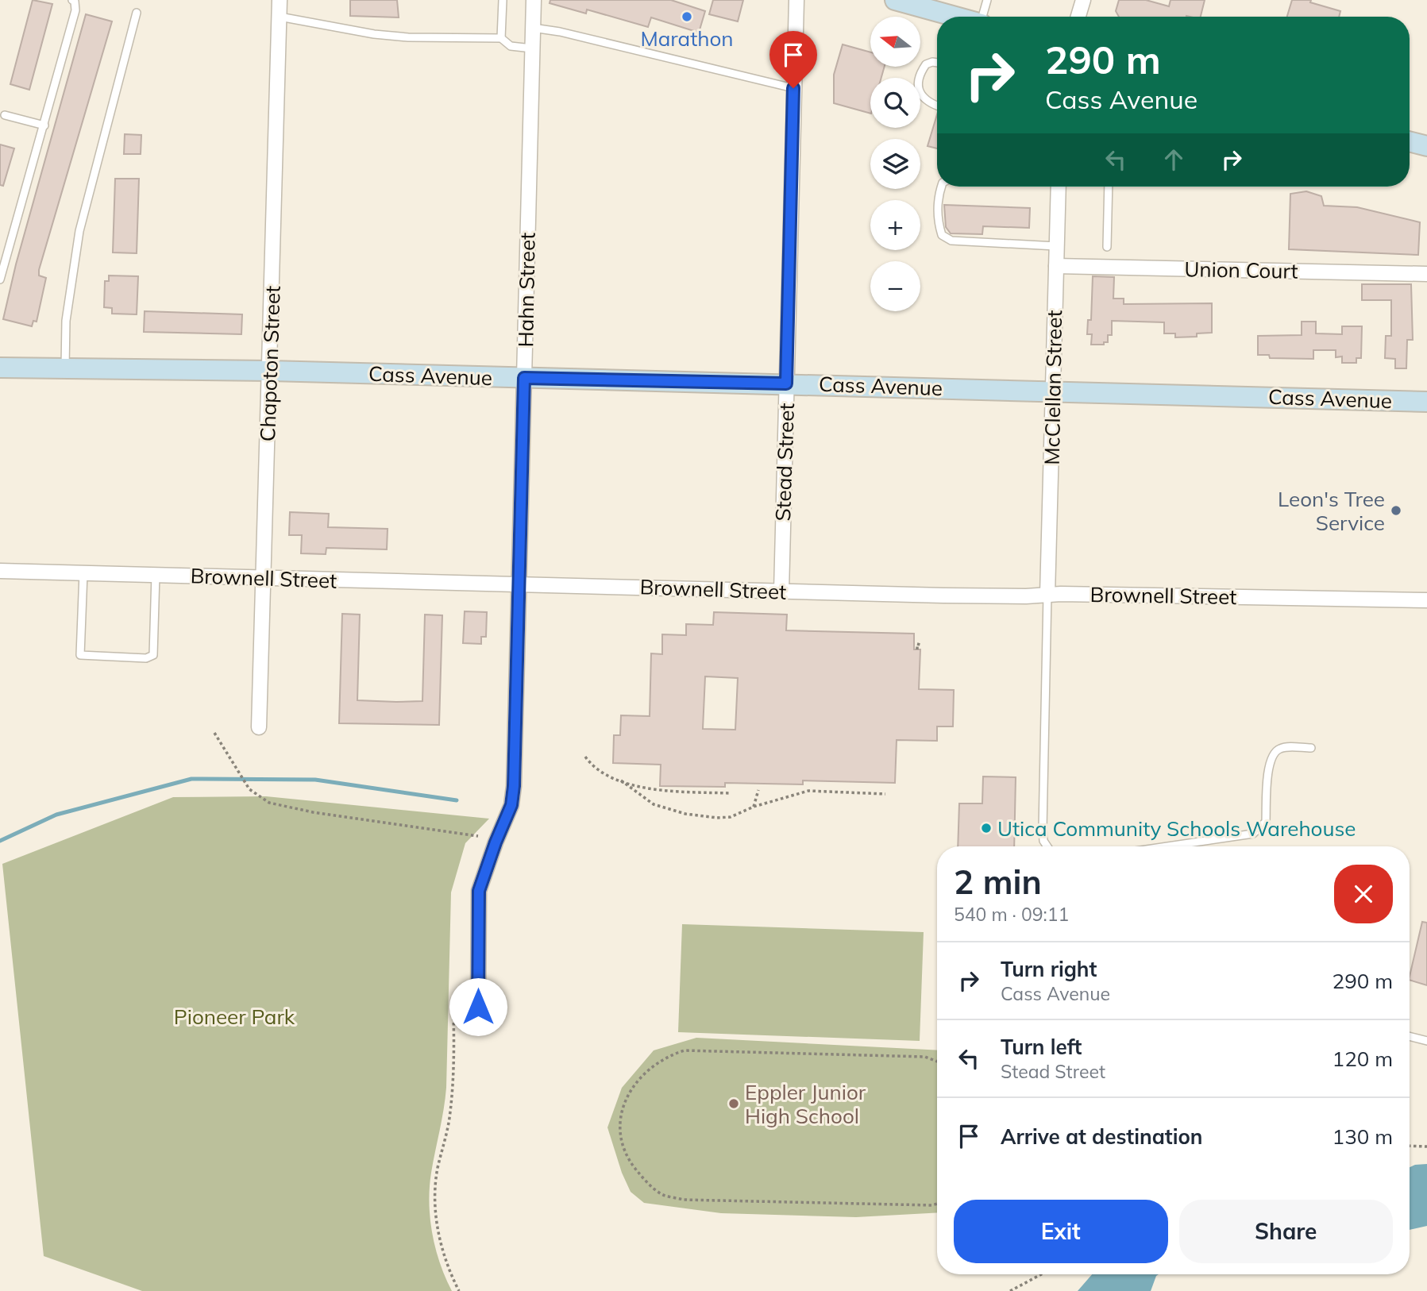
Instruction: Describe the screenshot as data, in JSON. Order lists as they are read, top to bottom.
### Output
{
  "streets": {
    "street": [
      "Union Court",
      "Hahn Street",
      "Chapoton Street",
      "Cass Avenue",
      "McClellan Street",
      "Stead Street",
      "Brownell Street"
    ]
  },
  "crossings": [
    ["Union Court", "McClellan Street"],
    ["Hahn Street", "Cass Avenue"],
    ["Hahn Street", "Brownell Street"],
    ["Chapoton Street", "Cass Avenue"],
    ["Chapoton Street", "Brownell Street"],
    ["Cass Avenue", "McClellan Street"],
    ["Cass Avenue", "Stead Street"],
    ["McClellan Street", "Brownell Street"],
    ["Stead Street", "Brownell Street"]
  ],
  "parks": ["Pioneer Park"],
  "places": [
    "Marathon",
    "Leon's Tree Service",
    "Utica Community Schools Warehouse",
    "Eppler Junior High School"
  ],
  "north": "left",
  "page": {
    "map_buttons": ["+", "−"],
    "turn": ["290 m", "Cass Avenue"],
    "heading": ["2 min", "540 m · 09:11"],
    "list": [
      {
        "name": "Turn right",
        "note": "Cass Avenue",
        "value": "290 m"
      },
      {
        "name": "Turn left",
        "note": "Stead Street",
        "value": "120 m"
      },
      {
        "name": "Arrive at destination",
        "value": "130 m"
      }
    ],
    "buttons": ["Exit", "Share"]
  }
}
